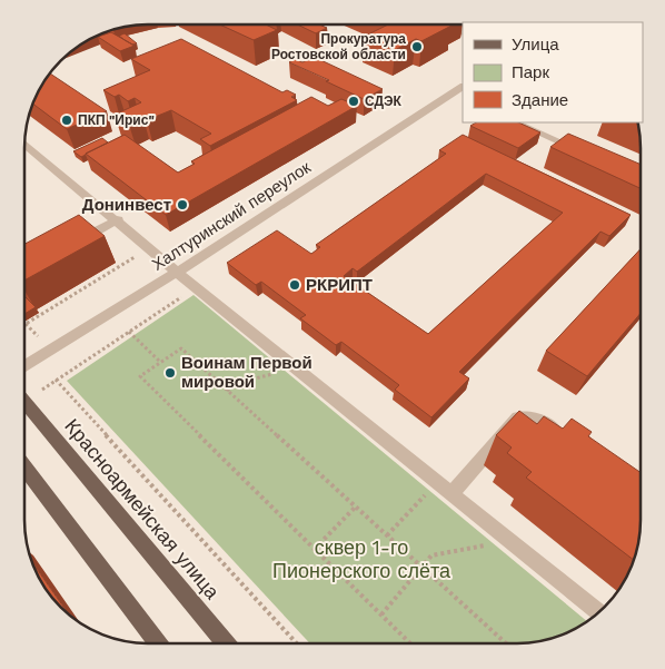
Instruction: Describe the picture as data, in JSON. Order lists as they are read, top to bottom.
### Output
{
  "streets": {
    "main road": ["Красноармейская улица"],
    "street": ["Халтуринский переулок"]
  },
  "parks": ["сквер 1-го Пионерского слёта"],
  "places": [
    "Прокуратура Ростовской области",
    "СДЭК",
    "ПКП \"Ирис\"",
    "Донинвест",
    "РКРИПТ",
    "Воинам Первой мировой"
  ],
  "legend": ["Улица", "Парк", "Здание"]
}
